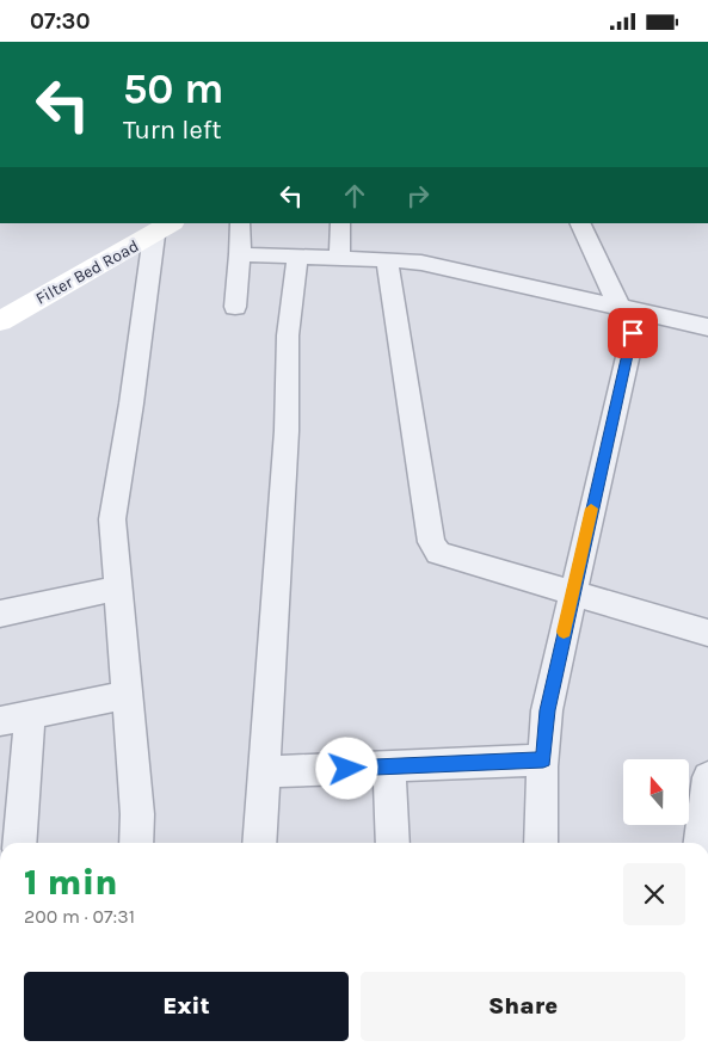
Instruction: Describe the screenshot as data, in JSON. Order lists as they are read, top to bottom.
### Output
{
  "streets": {
    "street": ["Filter Bed Road"]
  },
  "north": "top",
  "page": {
    "status": "07:30",
    "turn": ["50 m", "Turn left"],
    "heading": ["1 min", "200 m · 07:31"],
    "buttons": ["Exit", "Share"]
  }
}
